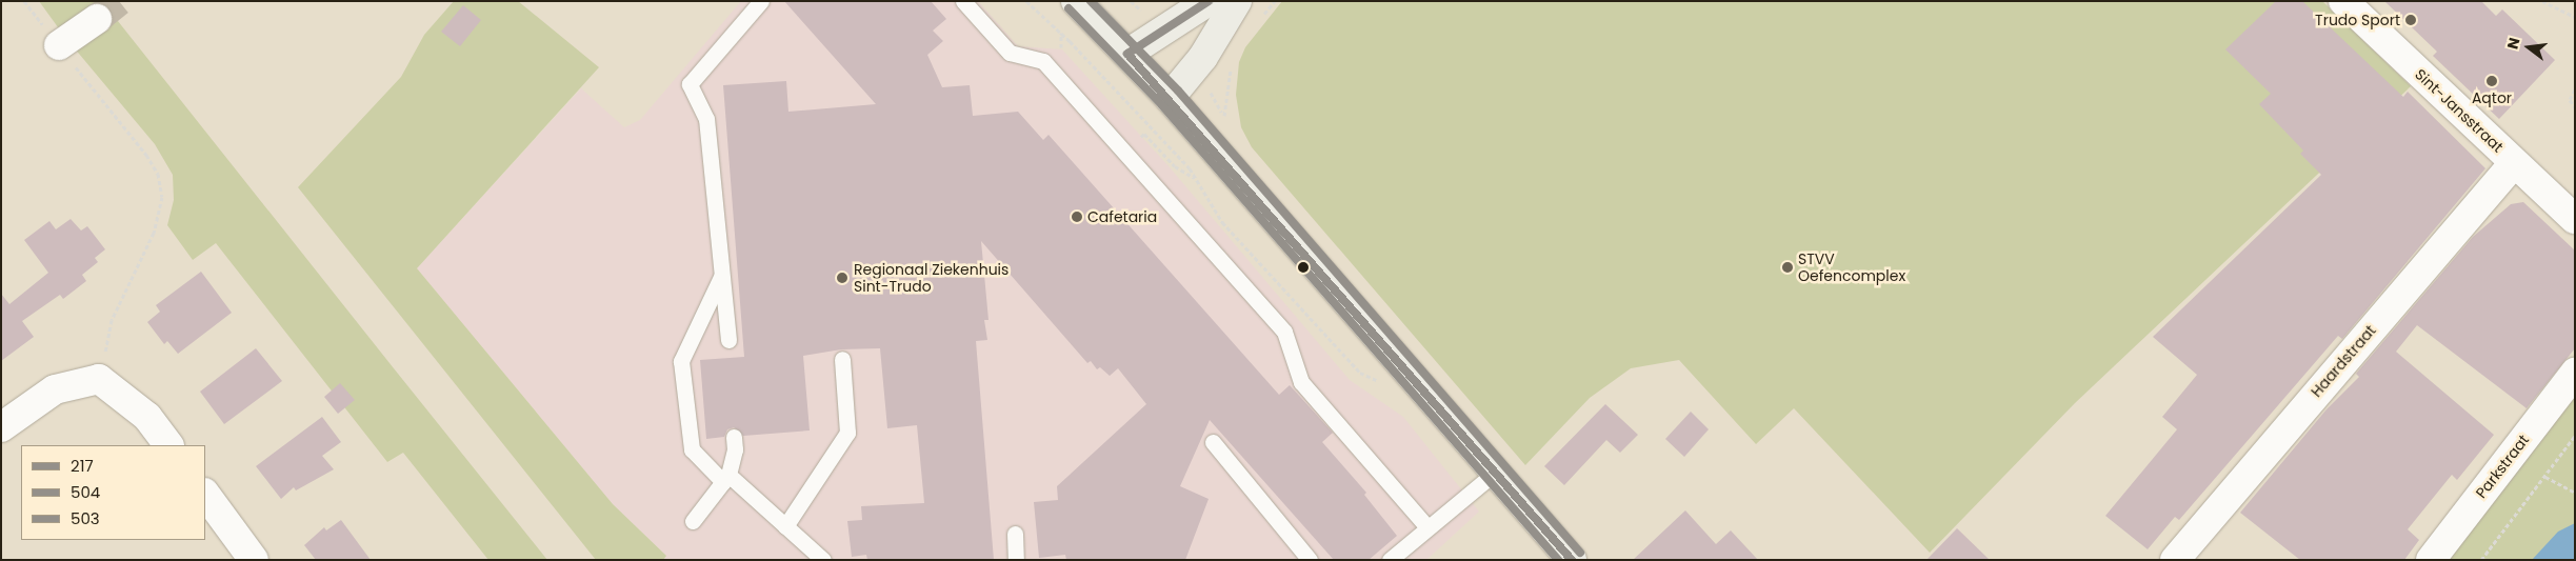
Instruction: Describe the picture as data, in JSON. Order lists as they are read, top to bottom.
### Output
{
  "streets": {
    "street": ["Sint-Jansstraat", "Haardstraat", "Parkstraat"]
  },
  "crossings": [
    ["Sint-Jansstraat", "Haardstraat"]
  ],
  "places": [
    "Trudo Sport",
    "Aqtor",
    "Cafetaria",
    "STVV Oefencomplex",
    "Regionaal Ziekenhuis Sint-Trudo"
  ],
  "lines": ["transit line 217", "transit line 503", "transit line 504"],
  "legend": ["217", "504", "503"],
  "north": "left"
}
